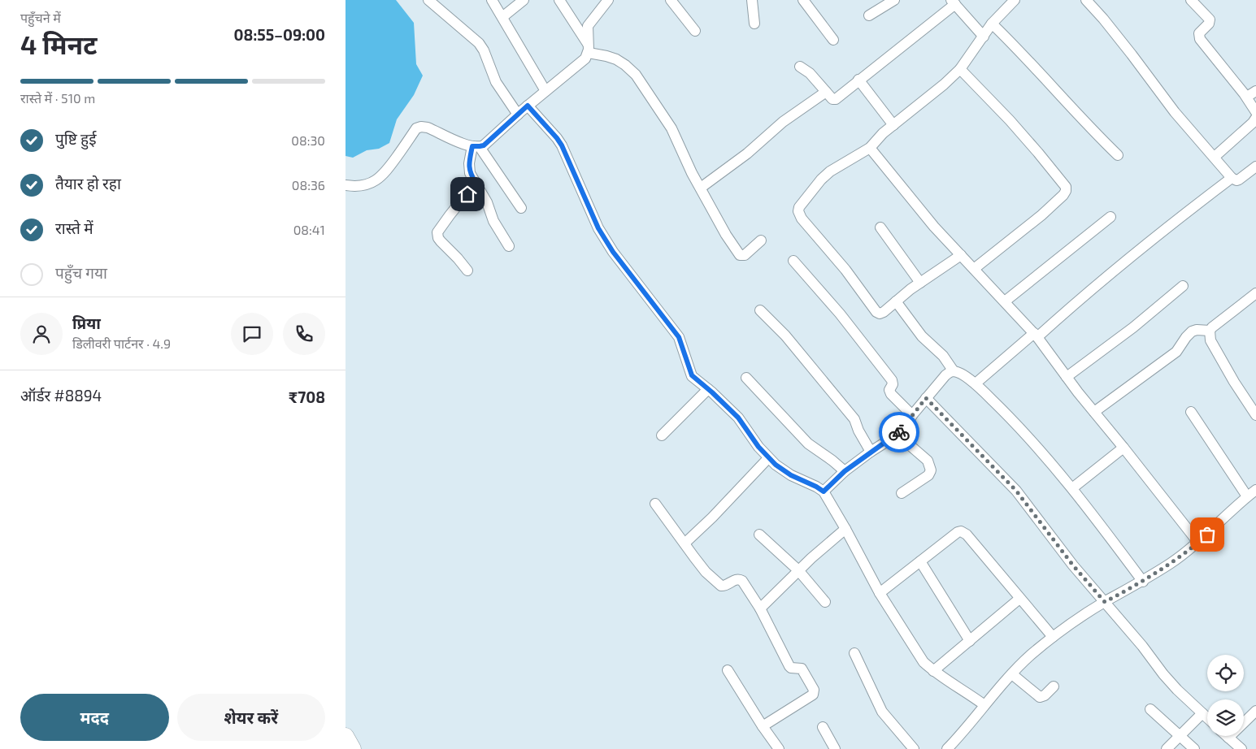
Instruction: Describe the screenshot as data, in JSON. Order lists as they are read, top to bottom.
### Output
{
  "page": {
    "heading": ["4 मिनट", "पहुँचने में", "08:55–09:00"],
    "panel": [
      "प्रिया",
      "डिलीवरी पार्टनर · 4.9",
      "ऑर्डर #8894",
      "₹708"
    ],
    "bar": "रास्ते में · 510 m",
    "list": [
      ["पुष्टि हुई", "08:30"],
      ["तैयार हो रहा", "08:36"],
      ["रास्ते में", "08:41"],
      "पहुँच गया"
    ],
    "buttons": ["मदद", "शेयर करें"]
  }
}
